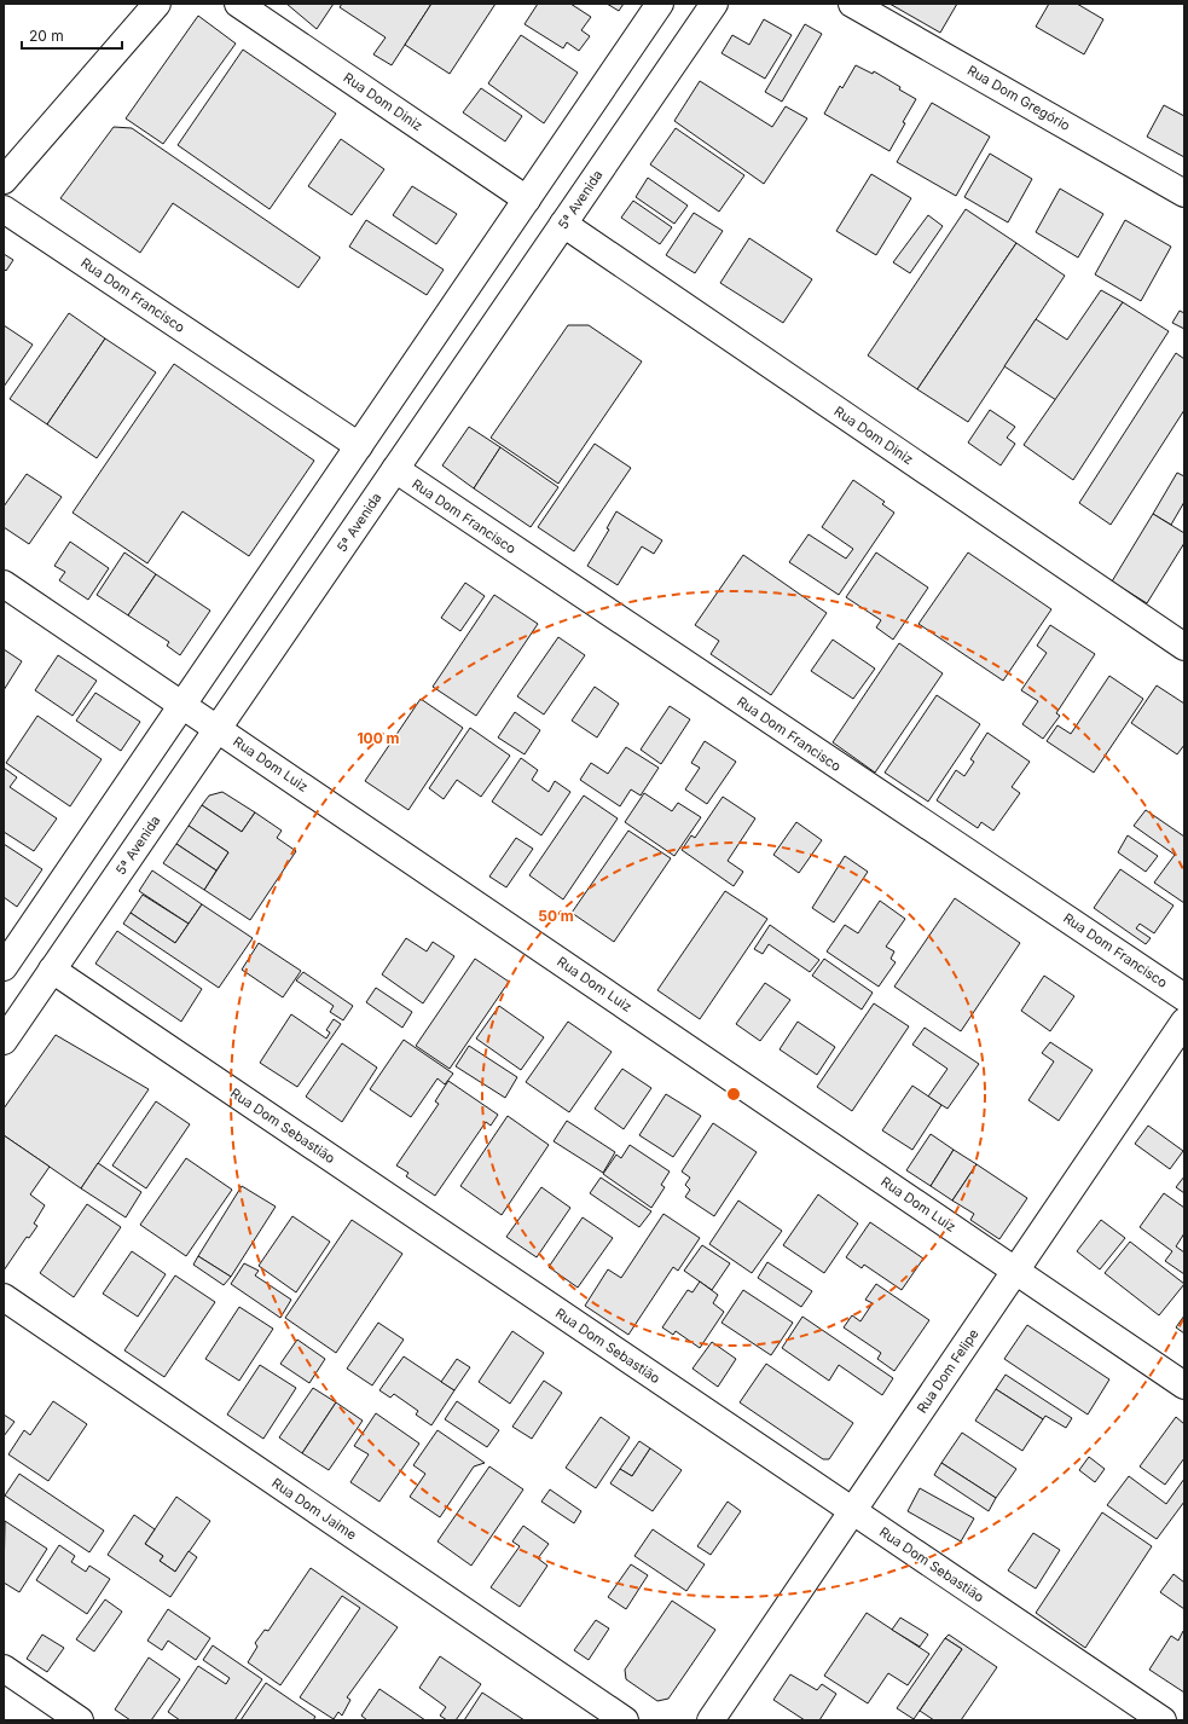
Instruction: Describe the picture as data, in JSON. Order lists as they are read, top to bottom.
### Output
{
  "streets": {
    "street": [
      "Rua Dom Gregório",
      "Rua Dom Diniz",
      "5ª Avenida",
      "Rua Dom Francisco",
      "Rua Dom Luiz",
      "Rua Dom Sebastião",
      "Rua Dom Felipe",
      "Rua Dom Jaime"
    ]
  },
  "crossings": [
    ["Rua Dom Diniz", "5ª Avenida"],
    ["5ª Avenida", "Rua Dom Francisco"],
    ["5ª Avenida", "Rua Dom Luiz"],
    ["5ª Avenida", "Rua Dom Sebastião"],
    ["Rua Dom Luiz", "Rua Dom Felipe"],
    ["Rua Dom Sebastião", "Rua Dom Felipe"]
  ],
  "scale_bar": "20 m",
  "rings": ["100 m", "50 m"]
}
